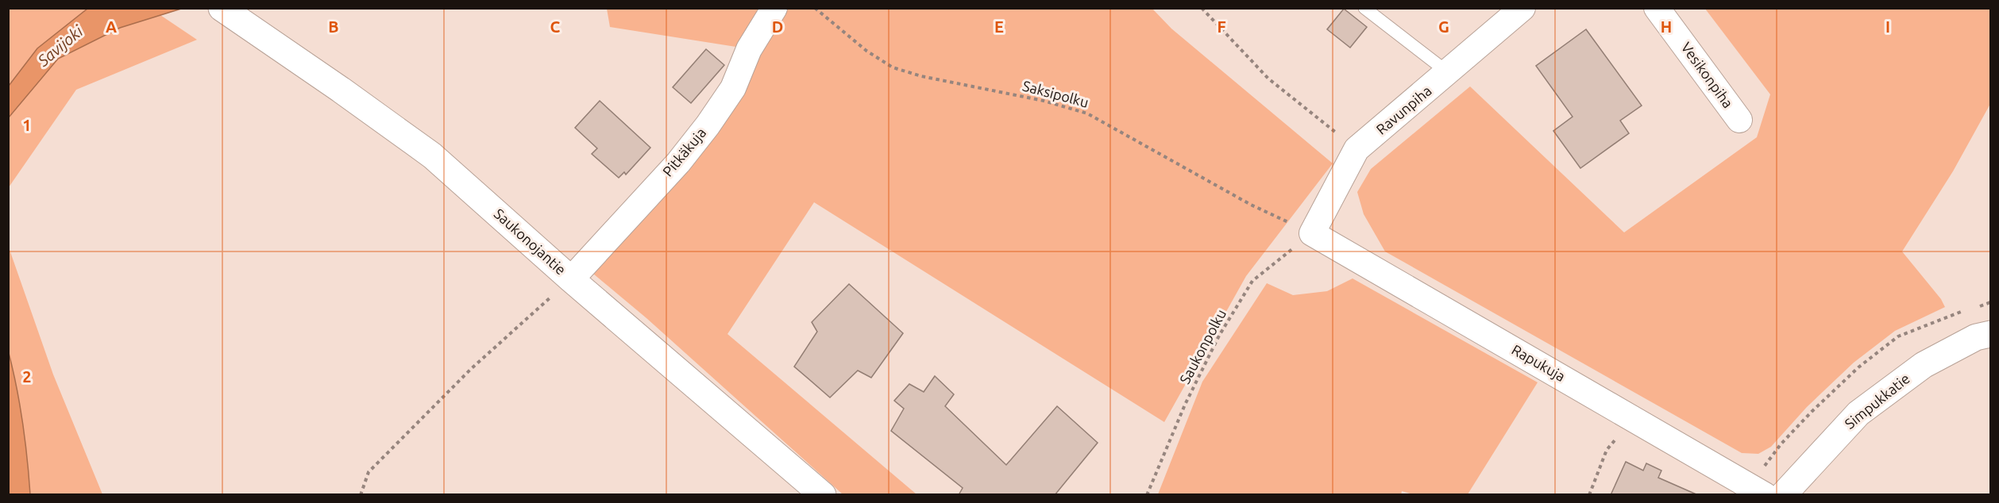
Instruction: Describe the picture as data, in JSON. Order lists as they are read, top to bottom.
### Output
{
  "streets": {
    "street": [
      "Vesikonpiha",
      "Ravunpiha",
      "Pitkäkuja",
      "Saukonojantie",
      "Rapukuja",
      "Simpukkatie"
    ],
    "path": ["Saksipolku", "Saukonpolku"]
  },
  "crossings": [
    ["Saksipolku", "Ravunpiha"],
    ["Saksipolku", "Saukonpolku"],
    ["Saksipolku", "Rapukuja"],
    ["Ravunpiha", "Saukonpolku"],
    ["Ravunpiha", "Rapukuja"],
    ["Pitkäkuja", "Saukonojantie"],
    ["Saukonpolku", "Rapukuja"]
  ],
  "water": ["Savijoki"],
  "grid": {
    "columns": [
      "A",
      "B",
      "C",
      "D",
      "E",
      "F",
      "G",
      "H",
      "I"
    ],
    "rows": ["1", "2"]
  }
}
